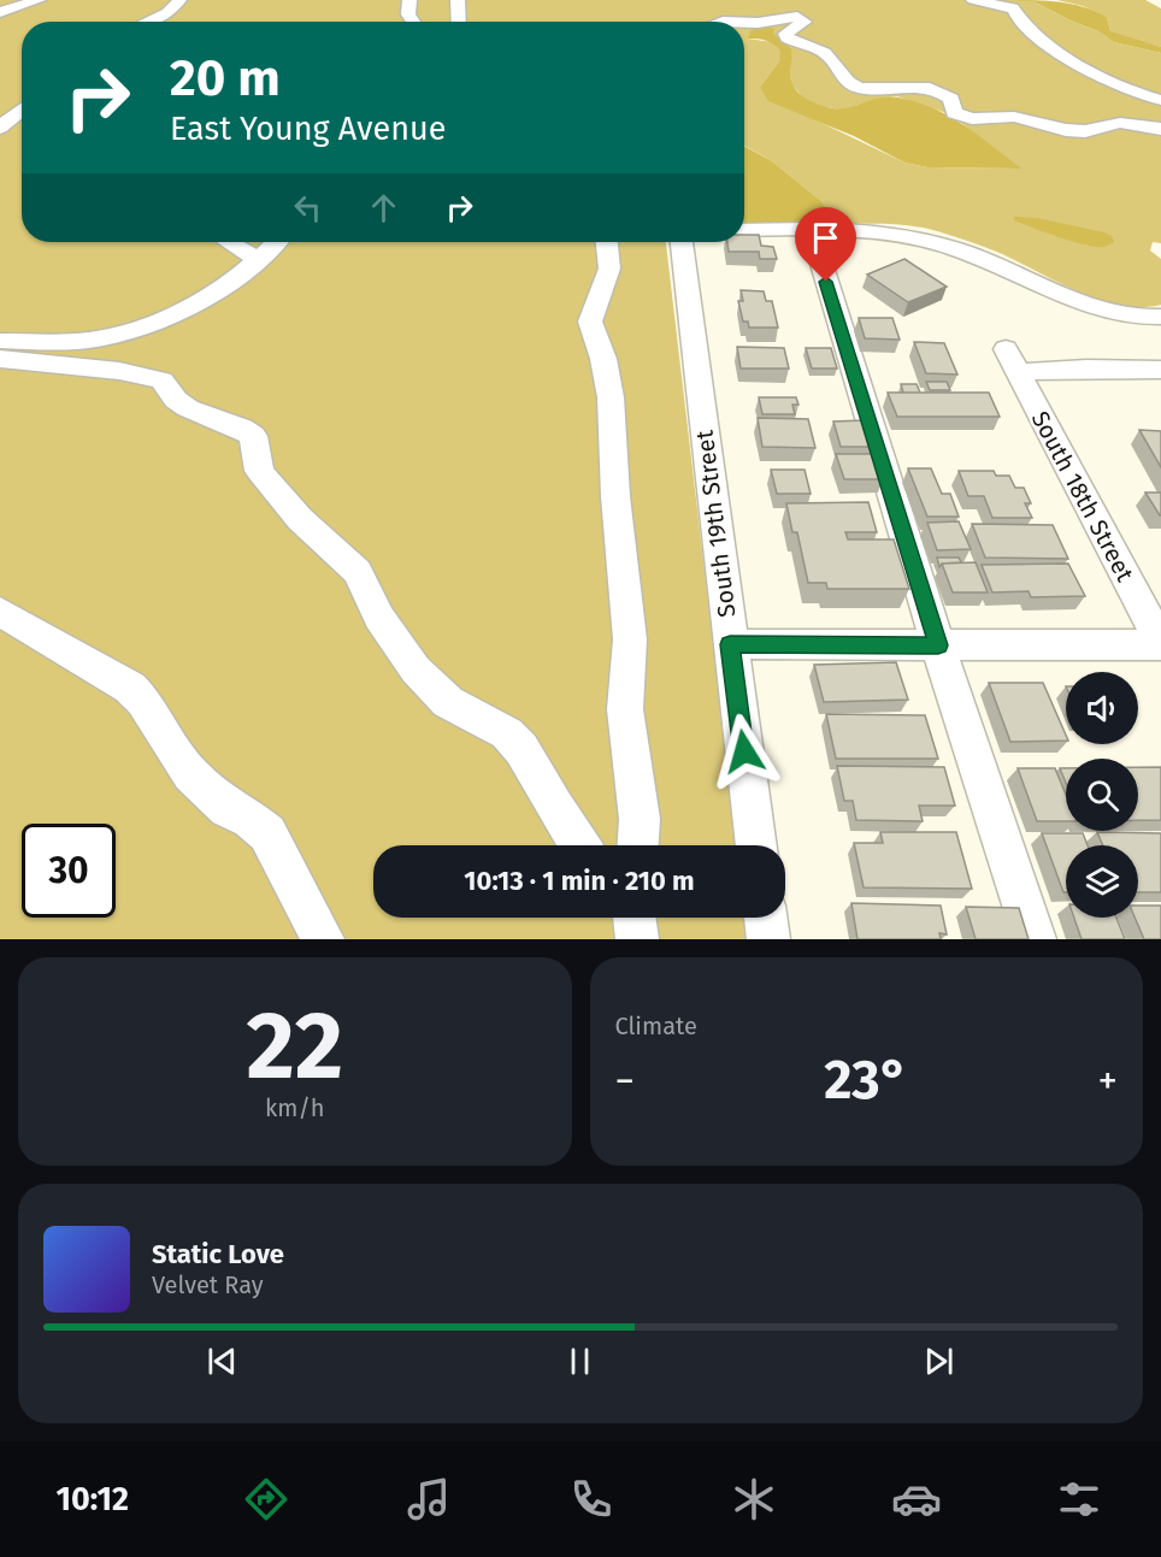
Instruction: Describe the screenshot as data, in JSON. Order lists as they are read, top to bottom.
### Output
{
  "streets": {
    "street": ["South 18th Street", "South 19th Street"]
  },
  "page": {
    "turn": ["20 m", "East Young Avenue"],
    "limit": "30",
    "trip": "10:13 · 1 min · 210 m",
    "tile": [
      ["22", "km/h"],
      "Climate"
    ],
    "heat": ["−", "23°", "+"],
    "song": ["Static Love", "Velvet Ray"],
    "tabs": "10:12"
  }
}
